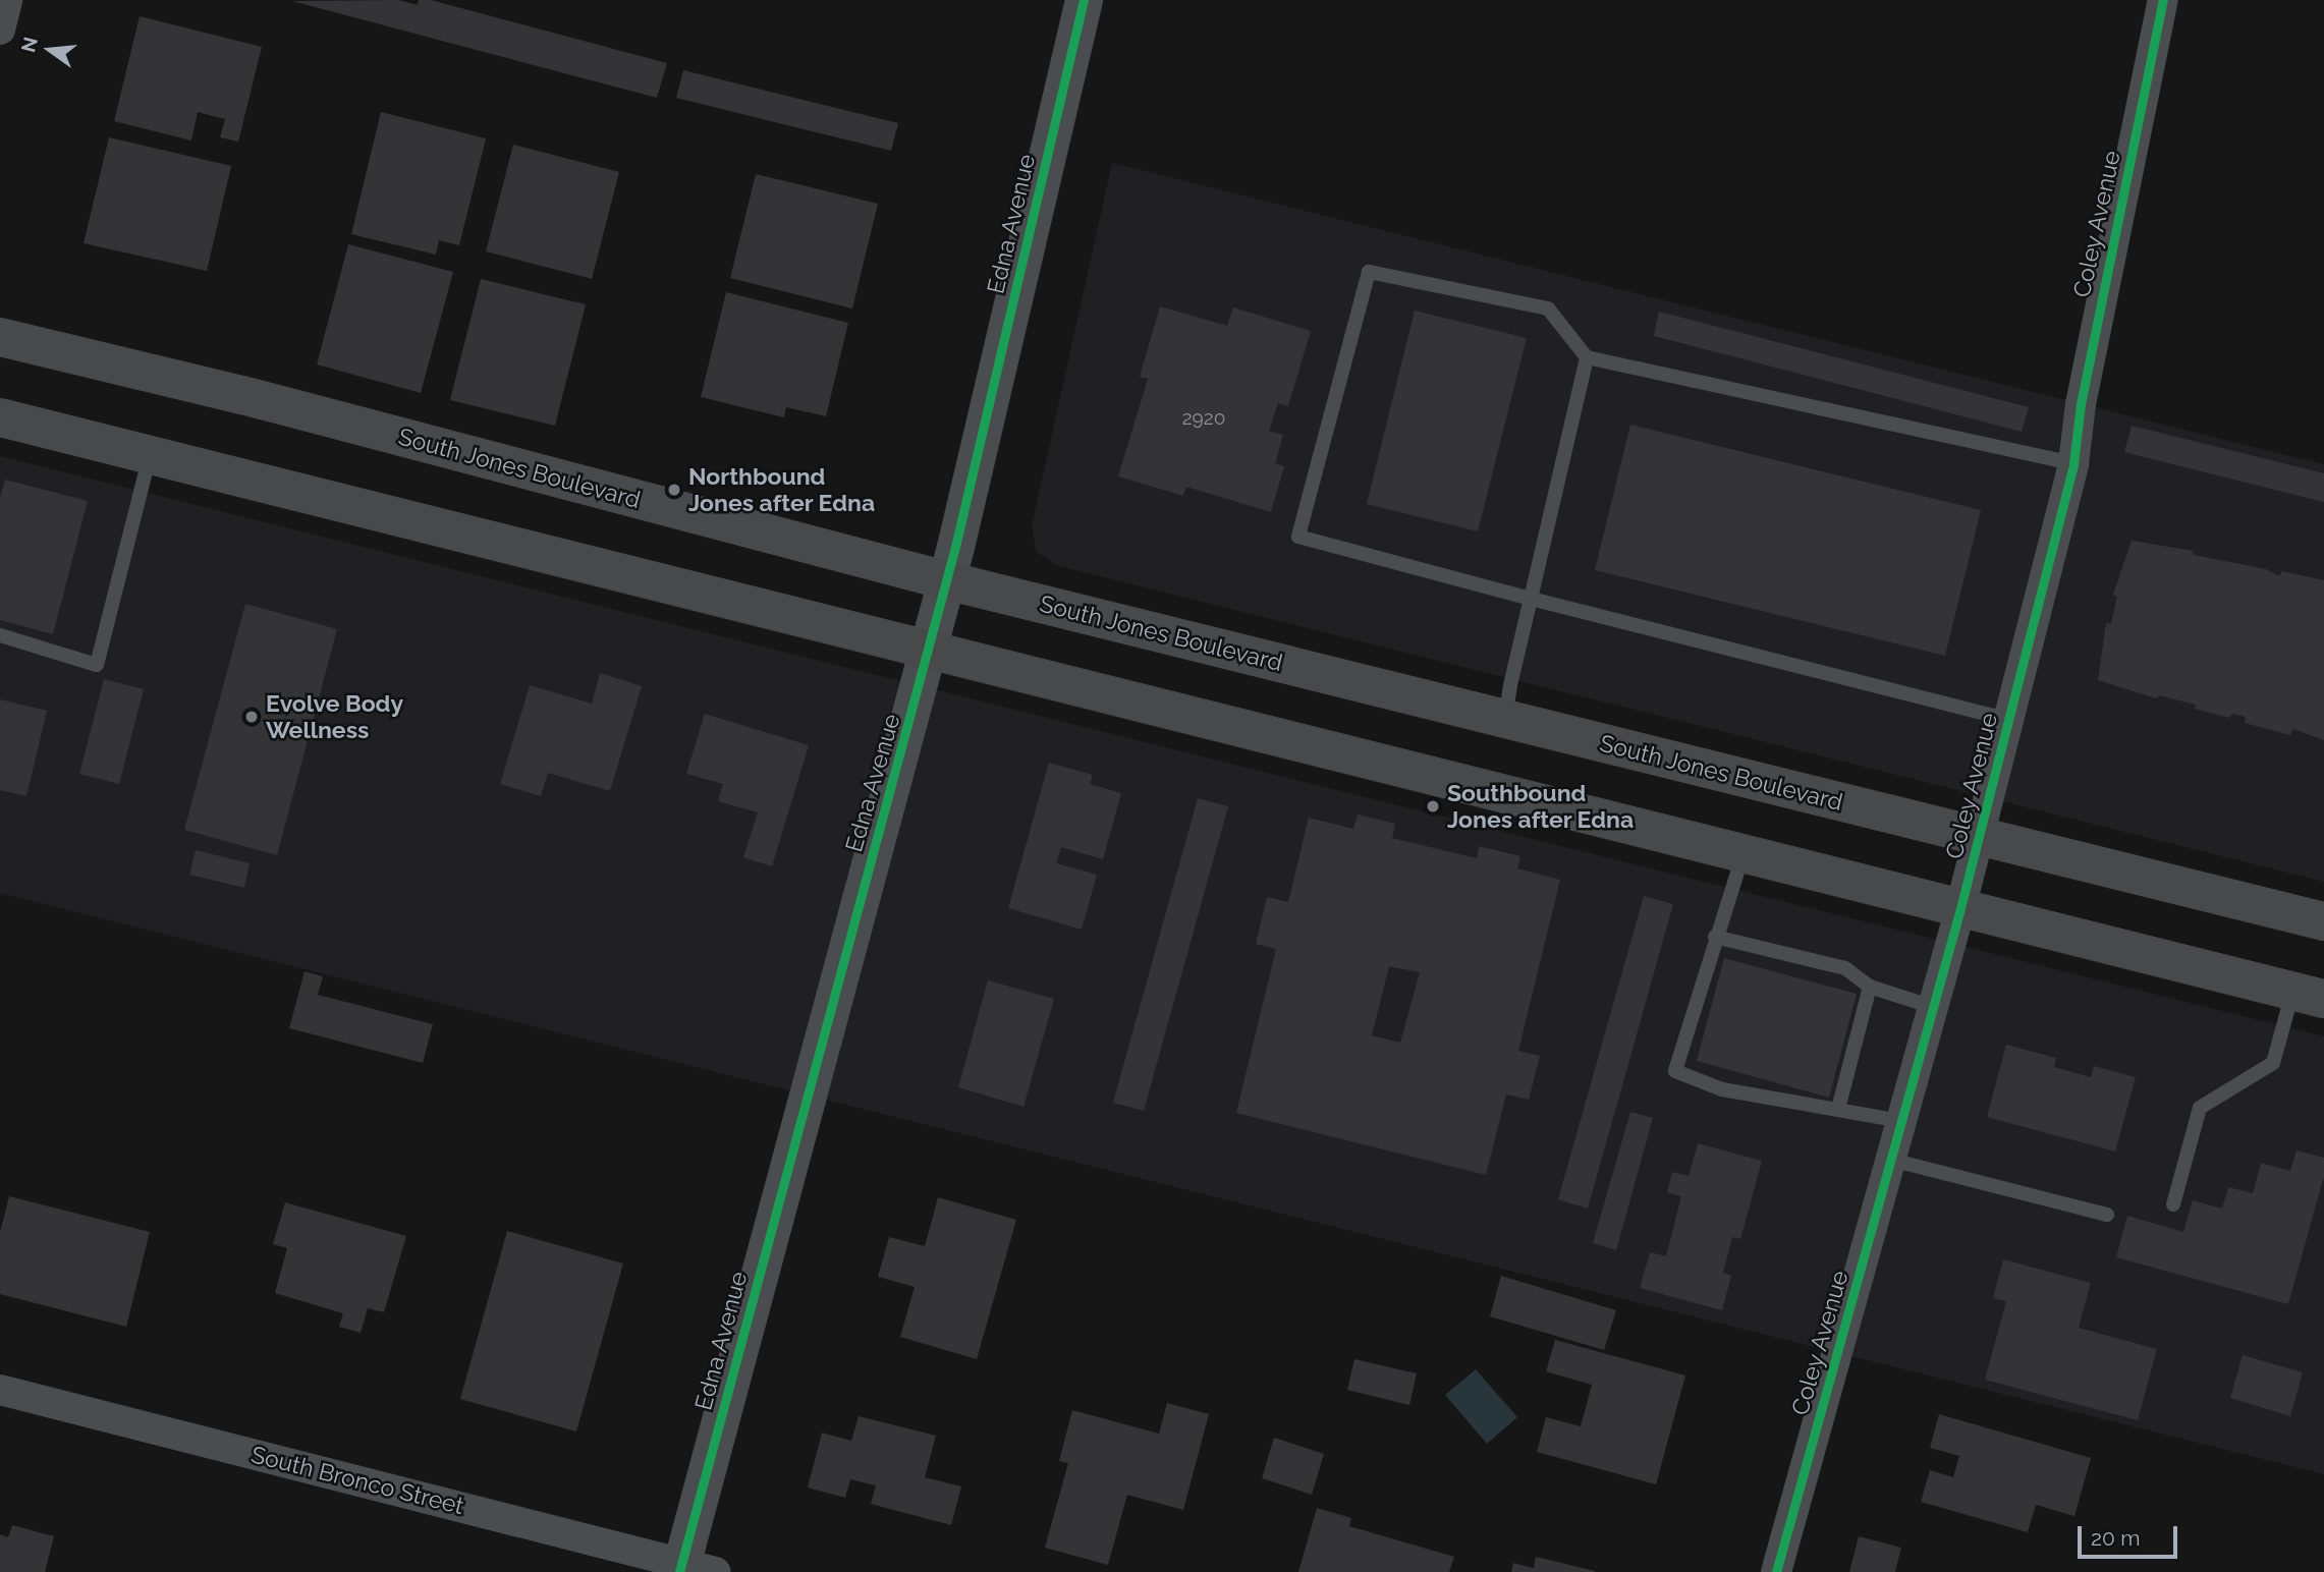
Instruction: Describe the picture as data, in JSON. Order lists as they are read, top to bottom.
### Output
{
  "streets": {
    "main road": ["South Jones Boulevard"],
    "street": ["Edna Avenue", "Coley Avenue", "South Bronco Street"]
  },
  "crossings": [
    ["Edna Avenue", "South Jones Boulevard"],
    ["Edna Avenue", "South Bronco Street"],
    ["Coley Avenue", "South Jones Boulevard"]
  ],
  "places": ["Northbound Jones after Edna", "Evolve Body Wellness", "Southbound Jones after Edna"],
  "house_numbers": ["2920"],
  "scale_bar": "20 m",
  "north": "left"
}
